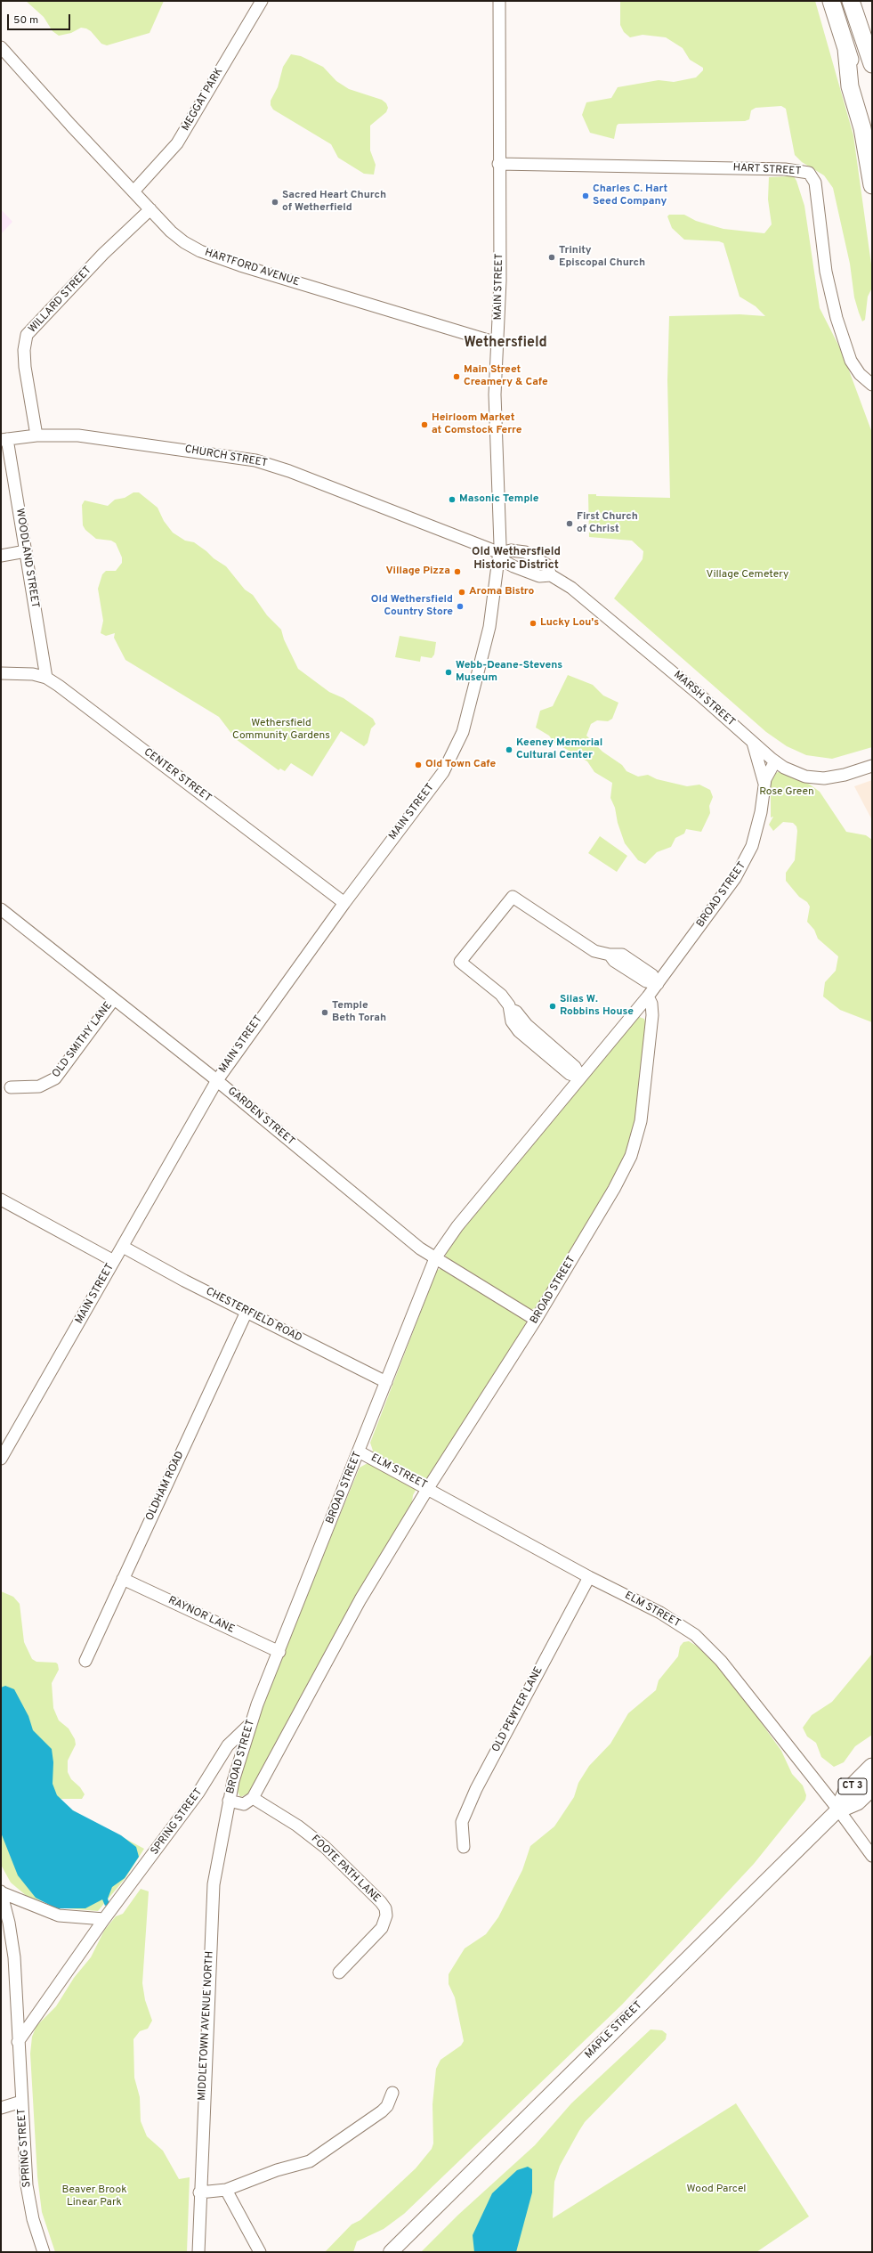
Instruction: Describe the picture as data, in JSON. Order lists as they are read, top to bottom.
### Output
{
  "streets": {
    "highway": ["CT 3"],
    "main road": ["MAPLE STREET"],
    "street": [
      "MEGGAT PARK",
      "HART STREET",
      "HARTFORD AVENUE",
      "MAIN STREET",
      "WILLARD STREET",
      "CHURCH STREET",
      "WOODLAND STREET",
      "MARSH STREET",
      "CENTER STREET",
      "BROAD STREET",
      "OLD SMITHY LANE",
      "GARDEN STREET",
      "CHESTERFIELD ROAD",
      "ELM STREET",
      "OLDHAM ROAD",
      "RAYNOR LANE",
      "OLD PEWTER LANE",
      "SPRING STREET",
      "FOOTE PATH LANE",
      "MIDDLETOWN AVENUE NORTH"
    ]
  },
  "crossings": [
    ["MEGGAT PARK", "HARTFORD AVENUE"],
    ["HART STREET", "MAIN STREET"],
    ["HARTFORD AVENUE", "MAIN STREET"],
    ["HARTFORD AVENUE", "WILLARD STREET"],
    ["MAIN STREET", "CHURCH STREET"],
    ["MAIN STREET", "MARSH STREET"],
    ["MAIN STREET", "CENTER STREET"],
    ["MAIN STREET", "GARDEN STREET"],
    ["MAIN STREET", "CHESTERFIELD ROAD"],
    ["WILLARD STREET", "CHURCH STREET"],
    ["CHURCH STREET", "WOODLAND STREET"],
    ["CHURCH STREET", "MARSH STREET"],
    ["WOODLAND STREET", "CENTER STREET"],
    ["MARSH STREET", "BROAD STREET"],
    ["BROAD STREET", "GARDEN STREET"],
    ["BROAD STREET", "CHESTERFIELD ROAD"],
    ["BROAD STREET", "ELM STREET"],
    ["BROAD STREET", "RAYNOR LANE"],
    ["BROAD STREET", "SPRING STREET"],
    ["BROAD STREET", "FOOTE PATH LANE"],
    ["BROAD STREET", "MIDDLETOWN AVENUE NORTH"],
    ["OLD SMITHY LANE", "GARDEN STREET"],
    ["CHESTERFIELD ROAD", "OLDHAM ROAD"],
    ["ELM STREET", "OLD PEWTER LANE"],
    ["ELM STREET", "CT 3"],
    ["ELM STREET", "MAPLE STREET"],
    ["OLDHAM ROAD", "RAYNOR LANE"],
    ["CT 3", "MAPLE STREET"]
  ],
  "districts": ["Wethersfield", "Old Wethersfield Historic District"],
  "parks": [
    "Village Cemetery",
    "Wethersfield Community Gardens",
    "Rose Green",
    "Wood Parcel",
    "Beaver Brook Linear Park"
  ],
  "places": [
    "Charles C. Hart Seed Company",
    "Sacred Heart Church of Wetherfield",
    "Trinity Episcopal Church",
    "Main Street Creamery & Cafe",
    "Heirloom Market at Comstock Ferre",
    "Masonic Temple",
    "First Church of Christ",
    "Village Pizza",
    "Aroma Bistro",
    "Old Wethersfield Country Store",
    "Lucky Lou's",
    "Webb-Deane-Stevens Museum",
    "Keeney Memorial Cultural Center",
    "Old Town Cafe",
    "Silas W. Robbins House",
    "Temple Beth Torah"
  ],
  "scale_bar": "50 m"
}
